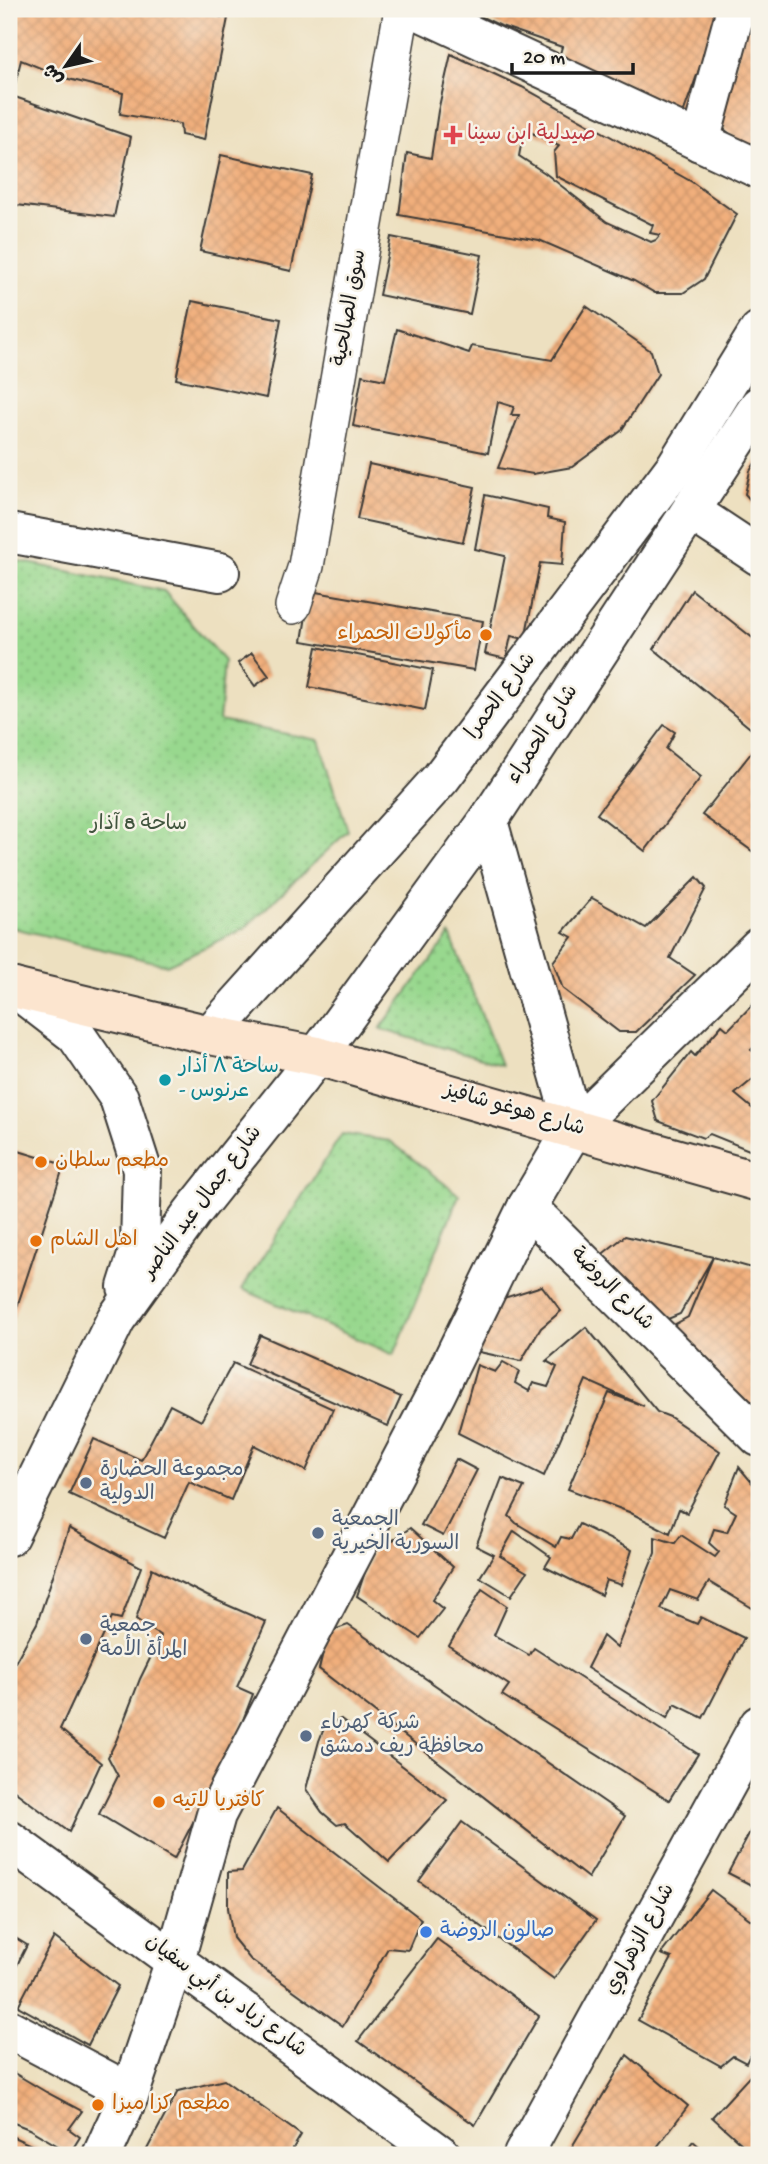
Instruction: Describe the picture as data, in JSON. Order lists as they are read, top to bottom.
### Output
{
  "streets": {
    "main road": ["شارع هوغو شافيز"],
    "street": [
      "سوق الصالحية",
      "شارع الحمرا",
      "شارع الحمراء",
      "شارع جمال عبد الناصر",
      "شارع الروضة",
      "شارع الزهراوي",
      "شارع زياد بن أبي سفيان"
    ]
  },
  "crossings": [
    ["شارع الحمرا", "شارع هوغو شافيز"],
    ["شارع الحمراء", "شارع هوغو شافيز"],
    ["شارع الحمراء", "شارع جمال عبد الناصر"],
    ["شارع هوغو شافيز", "شارع جمال عبد الناصر"]
  ],
  "parks": ["ساحة 8 آذار"],
  "places": {
    "health": ["صيدلية ابن سينا"],
    "other": [
      "مأكولات الحمراء",
      "ساحة ٨ أذار - عرنوس",
      "مطعم سلطان",
      "اهل الشام",
      "مجموعة الحضارة الدولية",
      "الجمعية السورية الخيرية",
      "جمعية المرأة الأمة",
      "شركة كهرباء محافظة ريف دمشق",
      "كافتريا لاتيه",
      "صالون الروضة",
      "مطعم كزا ميزا"
    ]
  },
  "scale_bar": "20 m",
  "north": "bottom left"
}
